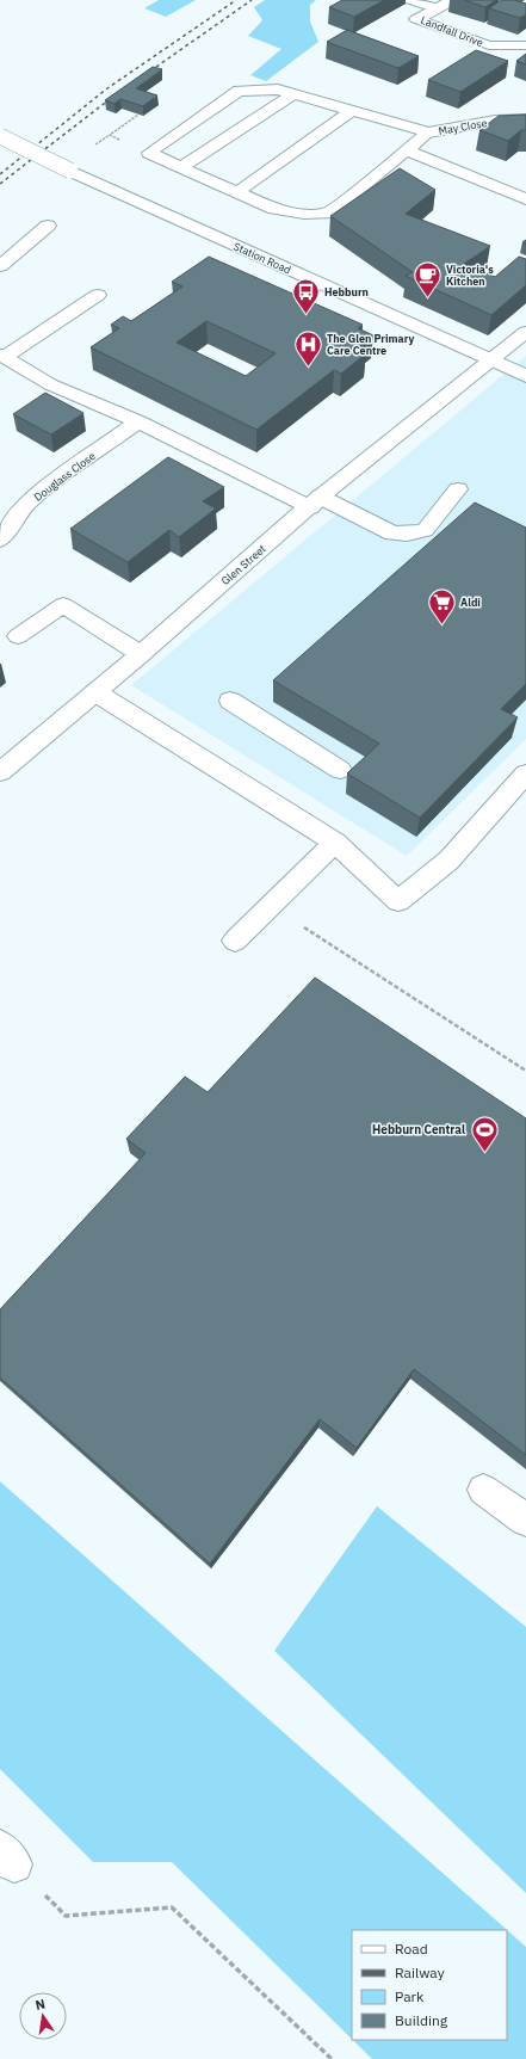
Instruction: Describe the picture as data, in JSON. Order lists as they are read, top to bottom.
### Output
{
  "streets": {
    "street": [
      "Landfall Drive",
      "May Close",
      "Station Road",
      "Douglass Close",
      "Glen Street"
    ]
  },
  "crossings": [
    ["Station Road", "Glen Street"]
  ],
  "places": {
    "cafe": ["Victoria's Kitchen"],
    "bus stop": ["Hebburn"],
    "hospital": ["The Glen Primary Care Centre"],
    "supermarket": ["Aldi"],
    "sports": ["Hebburn Central"]
  },
  "legend": [
    "Road",
    "Railway",
    "Park",
    "Building"
  ],
  "north": "top"
}
